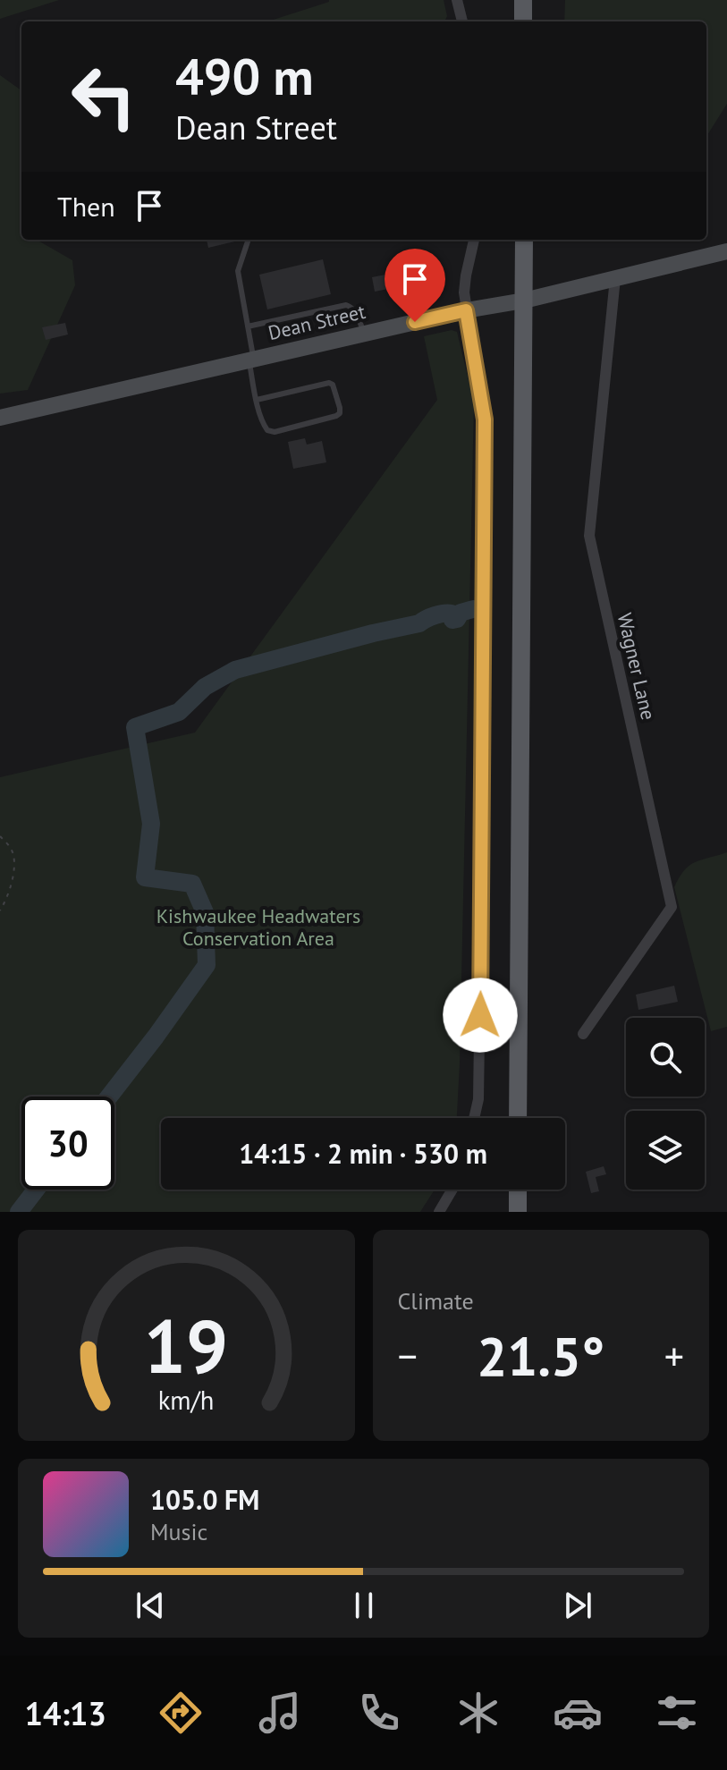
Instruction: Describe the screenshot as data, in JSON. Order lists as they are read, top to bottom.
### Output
{
  "streets": {
    "street": ["Dean Street", "Wagner Lane"]
  },
  "crossings": [
    ["Dean Street", "Wagner Lane"]
  ],
  "parks": ["Kishwaukee Headwaters Conservation Area"],
  "page": {
    "turn": ["490 m", "Dean Street"],
    "then": "Then",
    "limit": "30",
    "trip": "14:15 · 2 min · 530 m",
    "tile": "Climate",
    "heat": ["−", "21.5°", "+"],
    "song": ["105.0 FM", "Music"],
    "tabs": "14:13",
    "gauge": ["19", "km/h"]
  }
}
